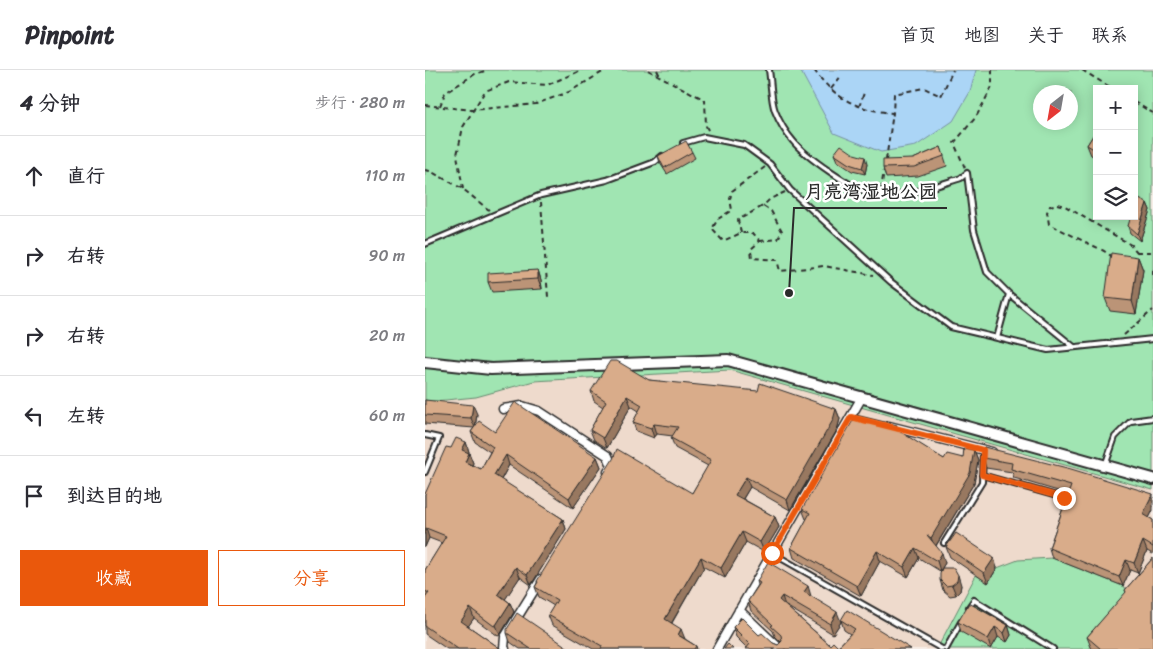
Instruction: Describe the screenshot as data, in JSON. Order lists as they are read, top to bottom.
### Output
{
  "places": ["月亮湾湿地公园"],
  "north": "bottom left",
  "page": {
    "header": "Pinpoint",
    "nav": [
      "首页",
      "地图",
      "关于",
      "联系"
    ],
    "heading": ["4 分钟", "步行 · 280 m"],
    "map_buttons": ["+", "−"],
    "list": [
      ["直行", "110 m"],
      ["右转", "90 m"],
      ["右转", "20 m"],
      ["左转", "60 m"],
      "到达目的地"
    ],
    "buttons": ["收藏", "分享"]
  }
}
